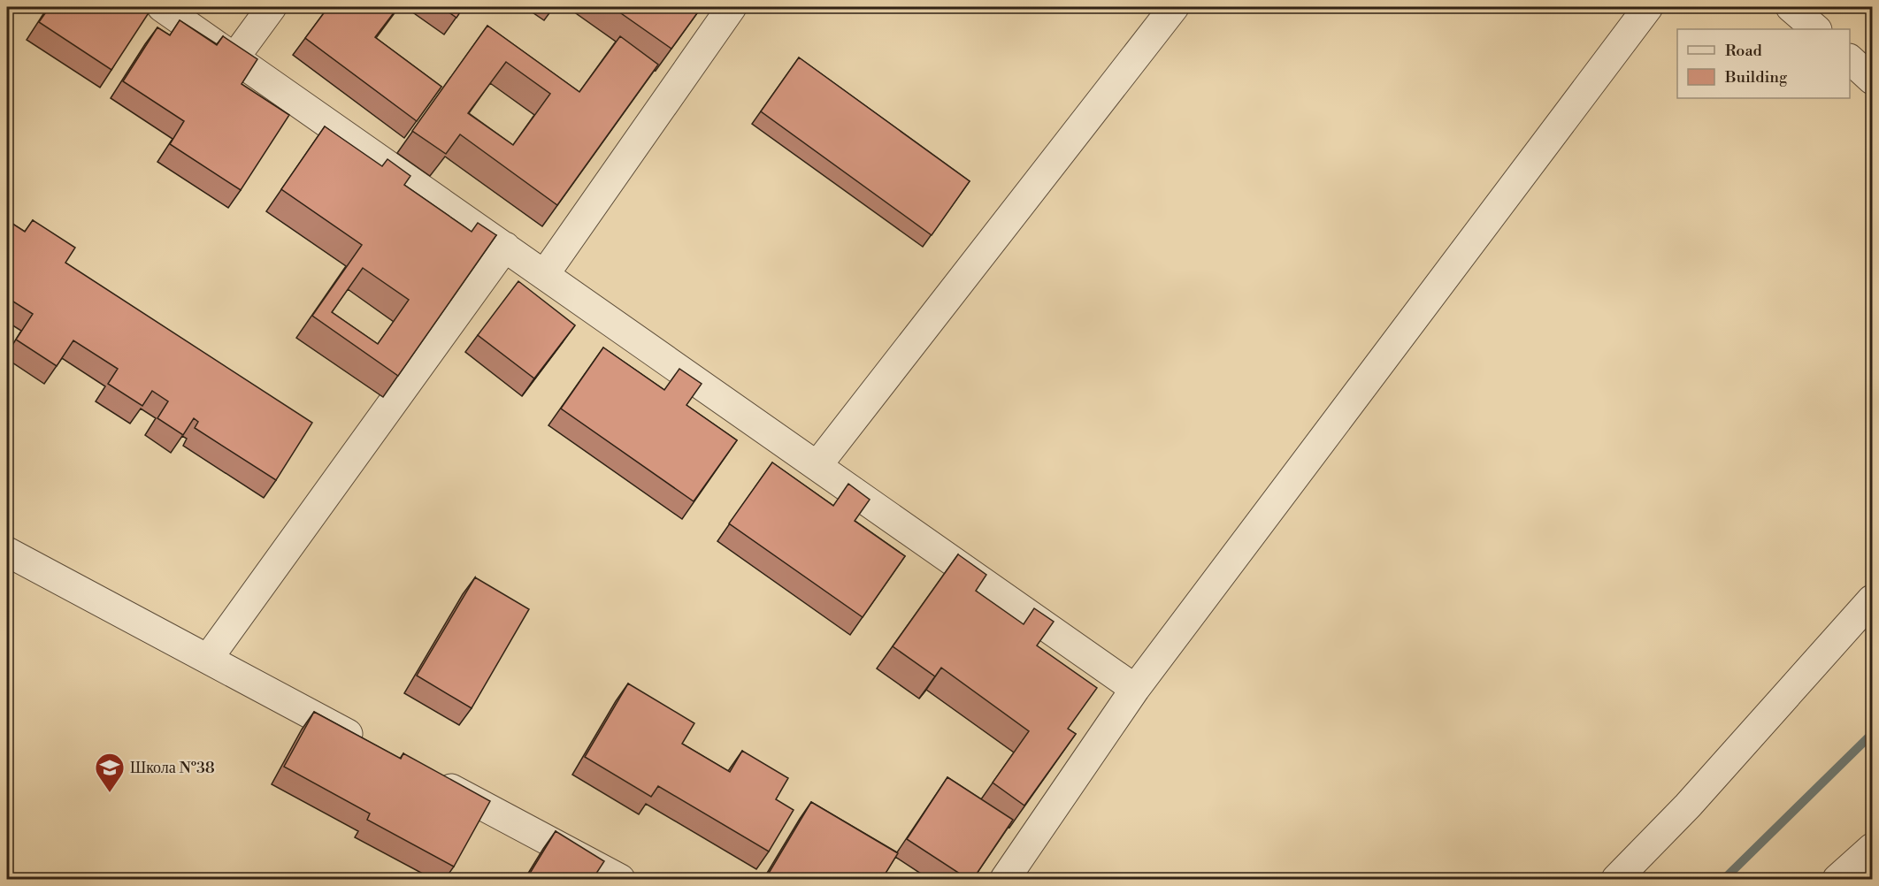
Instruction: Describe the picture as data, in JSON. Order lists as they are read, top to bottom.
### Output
{
  "places": {
    "school or university": ["Школа №38"]
  },
  "legend": ["Road", "Building"]
}
